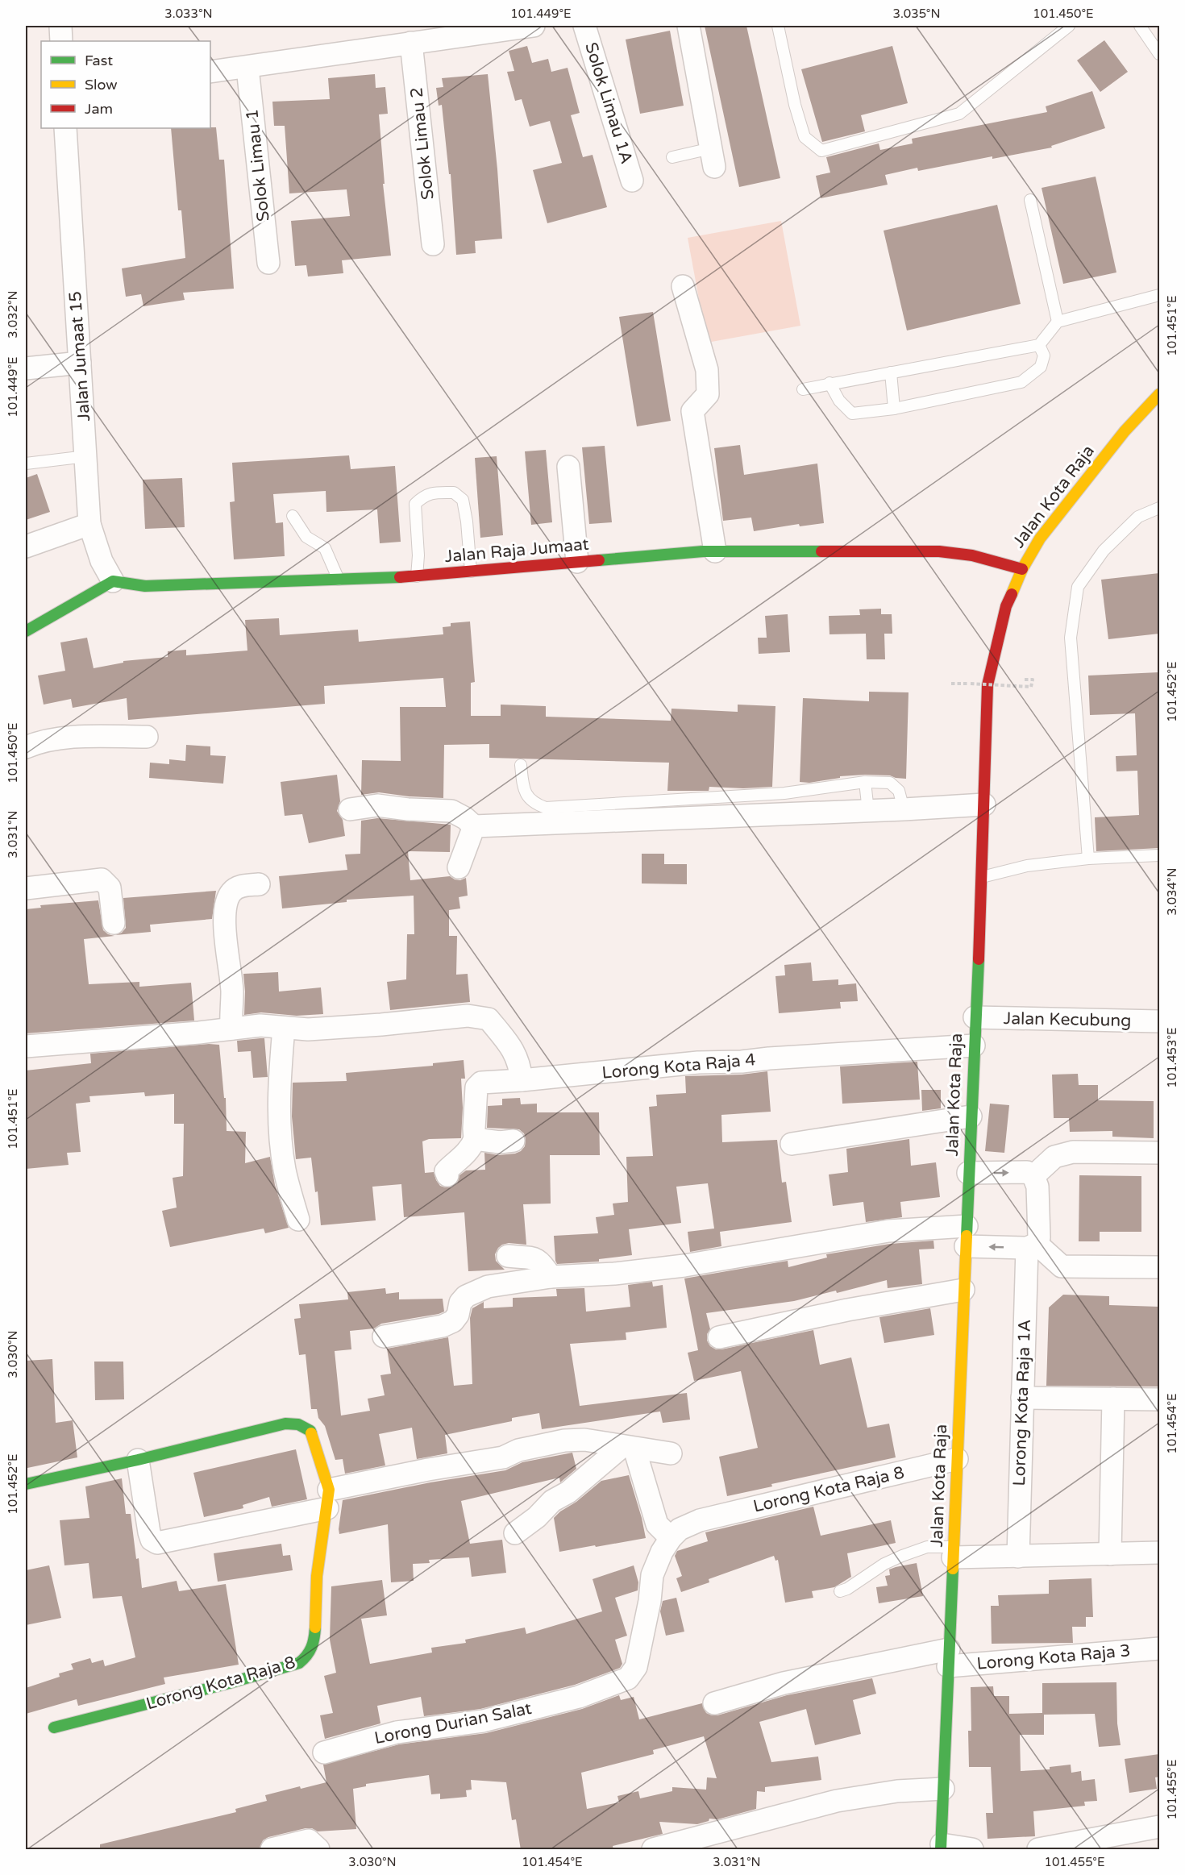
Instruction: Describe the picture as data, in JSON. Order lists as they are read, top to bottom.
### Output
{
  "streets": {
    "street": [
      "Solok Limau 1A",
      "Solok Limau 2",
      "Solok Limau 1",
      "Jalan Jumaat 15",
      "Jalan Kota Raja",
      "Jalan Raja Jumaat",
      "Jalan Kecubung",
      "Lorong Kota Raja 4",
      "Lorong Kota Raja 1A",
      "Lorong Kota Raja 8",
      "Lorong Kota Raja 3",
      "Lorong Durian Salat"
    ]
  },
  "crossings": [
    ["Jalan Jumaat 15", "Jalan Raja Jumaat"],
    ["Jalan Kota Raja", "Jalan Raja Jumaat"],
    ["Jalan Kota Raja", "Jalan Kecubung"],
    ["Jalan Kota Raja", "Lorong Kota Raja 4"],
    ["Jalan Kota Raja", "Lorong Kota Raja 8"],
    ["Jalan Kota Raja", "Lorong Kota Raja 3"],
    ["Lorong Kota Raja 8", "Lorong Durian Salat"]
  ],
  "legend": ["Fast", "Slow", "Jam"],
  "coordinates": [
    "3.033°N",
    "101.449°E",
    "3.035°N",
    "101.450°E",
    "3.032°N",
    "101.451°E",
    "101.452°E",
    "3.031°N",
    "3.034°N",
    "101.453°E",
    "3.030°N",
    "101.454°E",
    "101.455°E"
  ]
}
